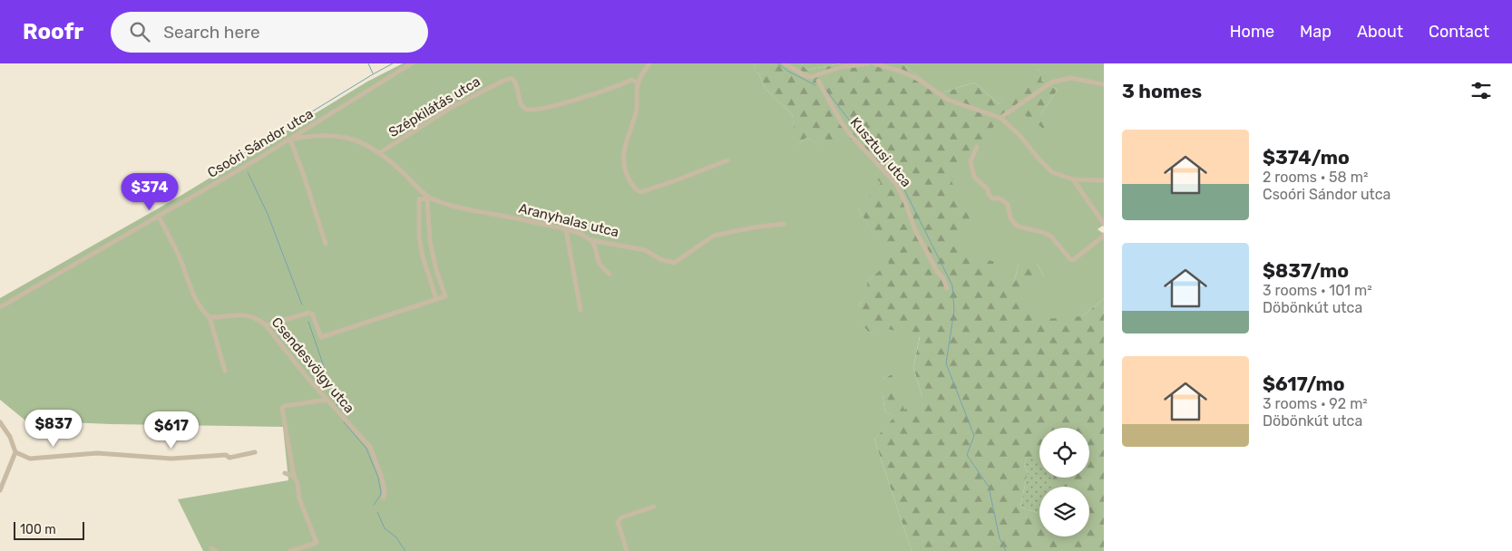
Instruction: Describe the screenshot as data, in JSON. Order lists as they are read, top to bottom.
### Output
{
  "streets": {
    "street": [
      "Szépkilátás utca",
      "Csoóri Sándor utca",
      "Kusztusi utca",
      "Aranyhalas utca",
      "Csendesvölgy utca"
    ]
  },
  "crossings": [
    ["Szépkilátás utca", "Aranyhalas utca"],
    ["Csoóri Sándor utca", "Aranyhalas utca"]
  ],
  "scale_bar": "100 m",
  "page": {
    "header": "Roofr",
    "search": "Search here",
    "nav": [
      "Home",
      "Map",
      "About",
      "Contact"
    ],
    "heading": "3 homes",
    "list": [
      {
        "name": "$374/mo",
        "note": "2 rooms · 58 m² · Csoóri Sándor utca"
      },
      {
        "name": "$837/mo",
        "note": "3 rooms · 101 m² · Döbönkút utca"
      },
      {
        "name": "$617/mo",
        "note": "3 rooms · 92 m² · Döbönkút utca"
      }
    ],
    "price": ["$374", "$837", "$617"],
    "scale": "100 m"
  }
}
